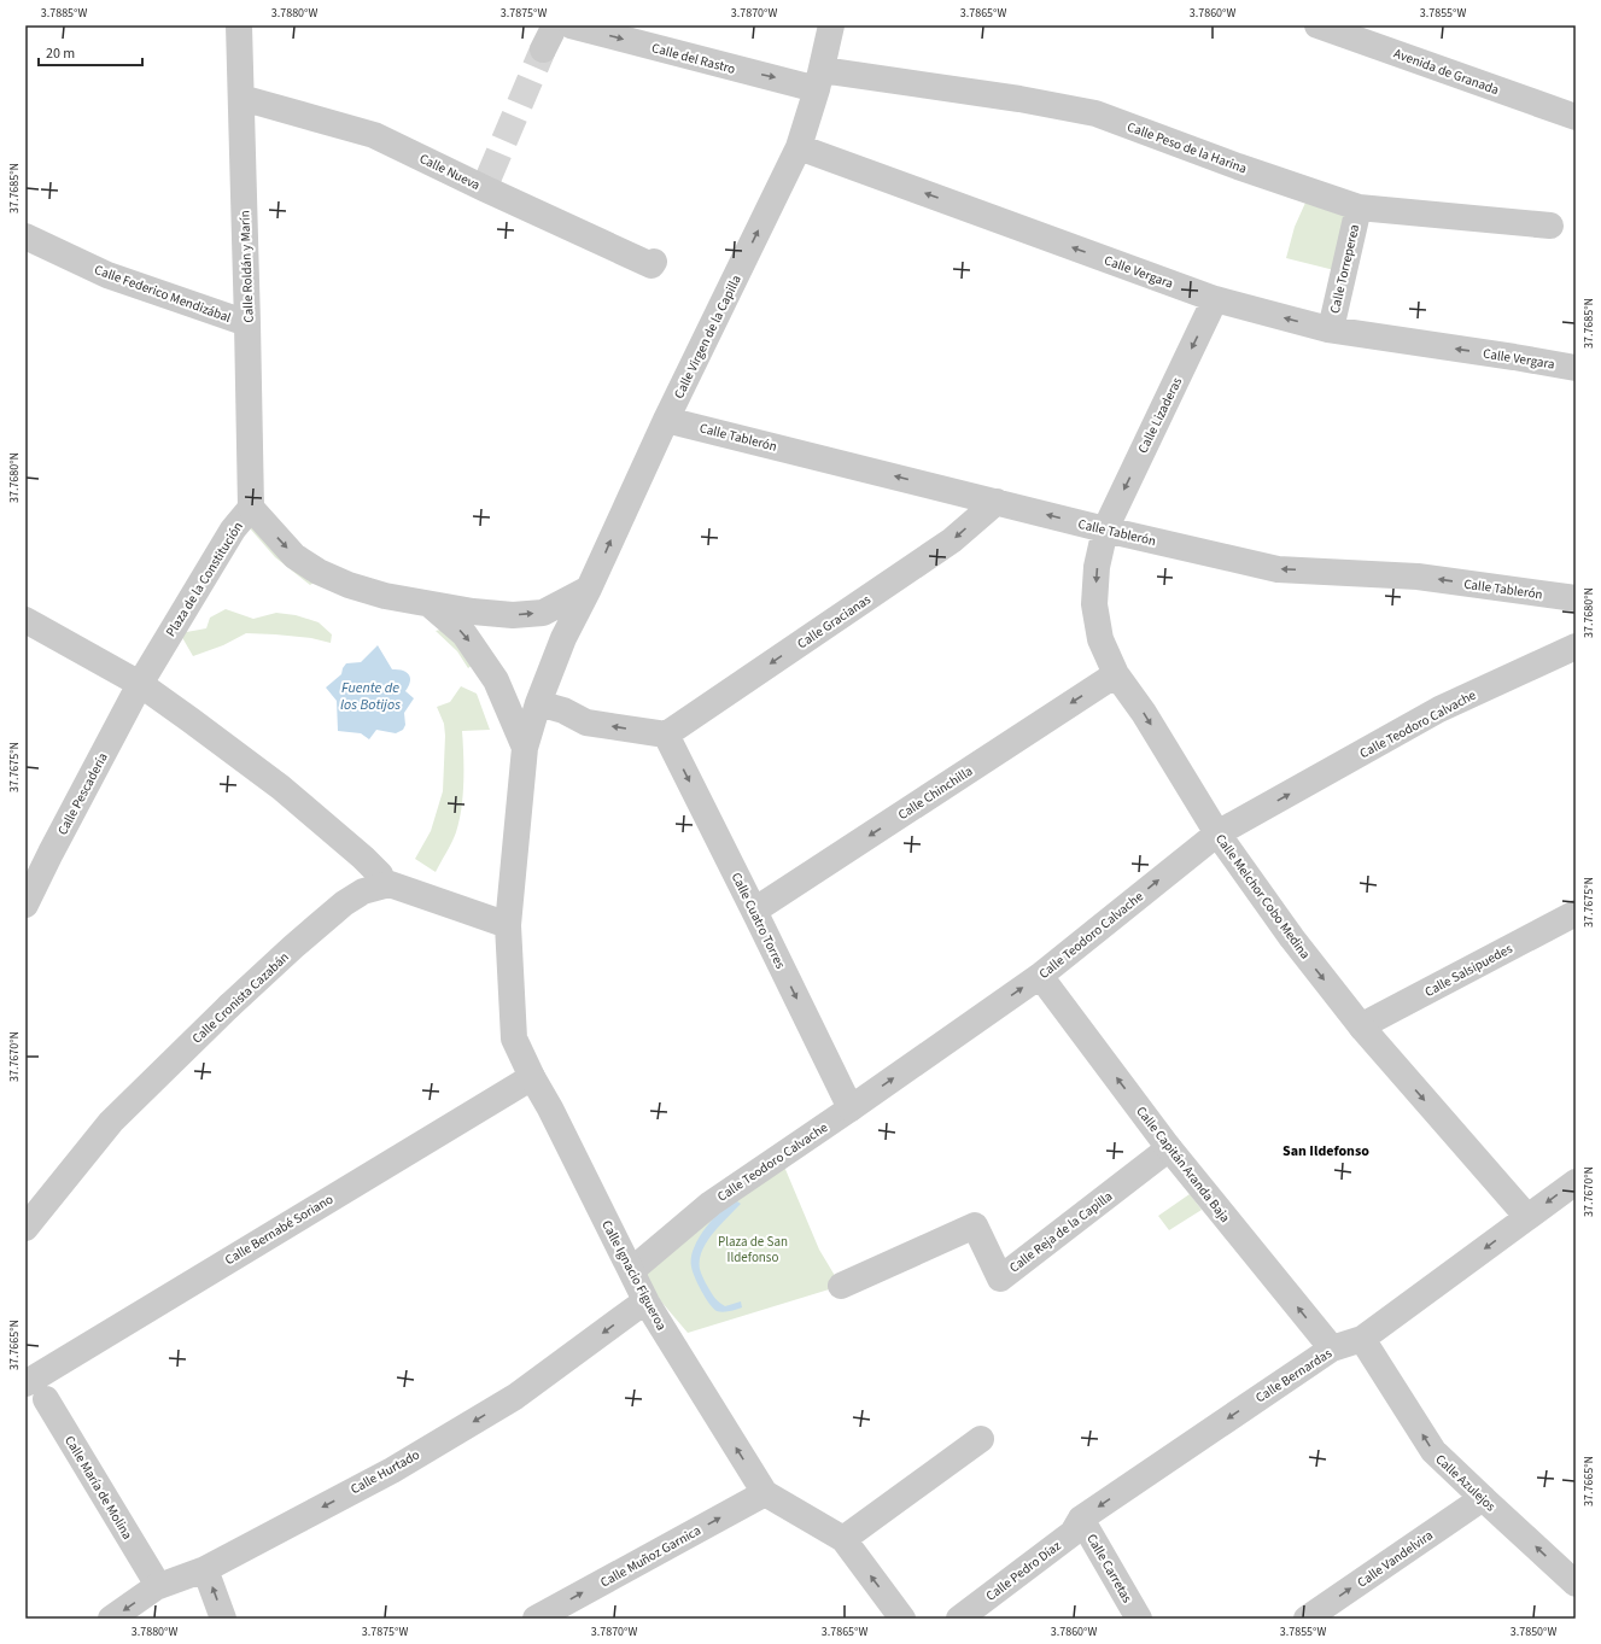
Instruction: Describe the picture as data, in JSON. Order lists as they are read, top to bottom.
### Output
{
  "streets": {
    "street": [
      "Calle del Rastro",
      "Avenida de Granada",
      "Calle Peso de la Harina",
      "Calle Nueva",
      "Calle Roldán y Marín",
      "Calle Torreperea",
      "Calle Vergara",
      "Calle Federico Mendizábal",
      "Calle Virgen de la Capilla",
      "Calle Lizaderas",
      "Calle Tablerón",
      "Plaza de la Constitución",
      "Calle Gracianas",
      "Calle Teodoro Calvache",
      "Calle Chinchilla",
      "Calle Pescadería",
      "Calle Melchor Cobo Medina",
      "Calle Cuatro Torres",
      "Calle Salsipuedes",
      "Calle Cronista Cazabán",
      "Calle Capitán Aranda Baja",
      "Calle Bernabé Soriano",
      "Calle Reja de la Capilla",
      "Calle Ignacio Figueroa",
      "Calle Bernardas",
      "Calle Hurtado",
      "Calle Azulejos",
      "Calle María de Molina",
      "Calle Muñoz Garnica",
      "Calle Vandelvira",
      "Calle Carretas",
      "Calle Pedro Díaz"
    ]
  },
  "crossings": [
    ["Calle del Rastro", "Calle Peso de la Harina"],
    ["Calle del Rastro", "Calle Virgen de la Capilla"],
    ["Calle Peso de la Harina", "Calle Torreperea"],
    ["Calle Peso de la Harina", "Calle Virgen de la Capilla"],
    ["Calle Nueva", "Calle Roldán y Marín"],
    ["Calle Roldán y Marín", "Calle Federico Mendizábal"],
    ["Calle Roldán y Marín", "Plaza de la Constitución"],
    ["Calle Torreperea", "Calle Vergara"],
    ["Calle Vergara", "Calle Virgen de la Capilla"],
    ["Calle Vergara", "Calle Lizaderas"],
    ["Calle Virgen de la Capilla", "Calle Tablerón"],
    ["Calle Virgen de la Capilla", "Plaza de la Constitución"],
    ["Calle Lizaderas", "Calle Tablerón"],
    ["Calle Lizaderas", "Calle Melchor Cobo Medina"],
    ["Calle Tablerón", "Calle Gracianas"],
    ["Calle Tablerón", "Calle Melchor Cobo Medina"],
    ["Plaza de la Constitución", "Calle Pescadería"],
    ["Calle Gracianas", "Calle Cuatro Torres"],
    ["Calle Teodoro Calvache", "Calle Melchor Cobo Medina"],
    ["Calle Teodoro Calvache", "Calle Cuatro Torres"],
    ["Calle Teodoro Calvache", "Calle Capitán Aranda Baja"],
    ["Calle Chinchilla", "Calle Melchor Cobo Medina"],
    ["Calle Chinchilla", "Calle Cuatro Torres"],
    ["Calle Melchor Cobo Medina", "Calle Salsipuedes"],
    ["Calle Melchor Cobo Medina", "Calle Bernardas"],
    ["Calle Cronista Cazabán", "Calle Ignacio Figueroa"],
    ["Calle Capitán Aranda Baja", "Calle Reja de la Capilla"],
    ["Calle Capitán Aranda Baja", "Calle Bernardas"],
    ["Calle Bernabé Soriano", "Calle Ignacio Figueroa"],
    ["Calle Bernabé Soriano", "Calle María de Molina"],
    ["Calle Ignacio Figueroa", "Calle Hurtado"],
    ["Calle Ignacio Figueroa", "Calle Muñoz Garnica"],
    ["Calle Bernardas", "Calle Azulejos"],
    ["Calle Bernardas", "Calle Carretas"],
    ["Calle Bernardas", "Calle Pedro Díaz"],
    ["Calle Azulejos", "Calle Vandelvira"],
    ["Calle Carretas", "Calle Pedro Díaz"]
  ],
  "one_way": [
    "Calle del Rastro",
    "Calle Vergara",
    "Calle Virgen de la Capilla",
    "Calle Lizaderas",
    "Calle Tablerón",
    "Calle Gracianas",
    "Calle Teodoro Calvache",
    "Calle Chinchilla",
    "Calle Melchor Cobo Medina",
    "Calle Cuatro Torres",
    "Calle Capitán Aranda Baja",
    "Calle Bernardas",
    "Calle Hurtado",
    "Calle Azulejos",
    "Calle Muñoz Garnica",
    "Calle Vandelvira"
  ],
  "districts": ["San Ildefonso"],
  "water": ["Fuente de los Botijos"],
  "parks": ["Plaza de San Ildefonso"],
  "scale_bar": "20 m",
  "coordinates": [
    "3.7885°W",
    "3.7880°W",
    "3.7875°W",
    "3.7870°W",
    "3.7865°W",
    "3.7860°W",
    "3.7855°W",
    "37.7685°N",
    "37.7680°N",
    "37.7675°N",
    "37.7670°N",
    "37.7665°N",
    "3.7850°W"
  ]
}
